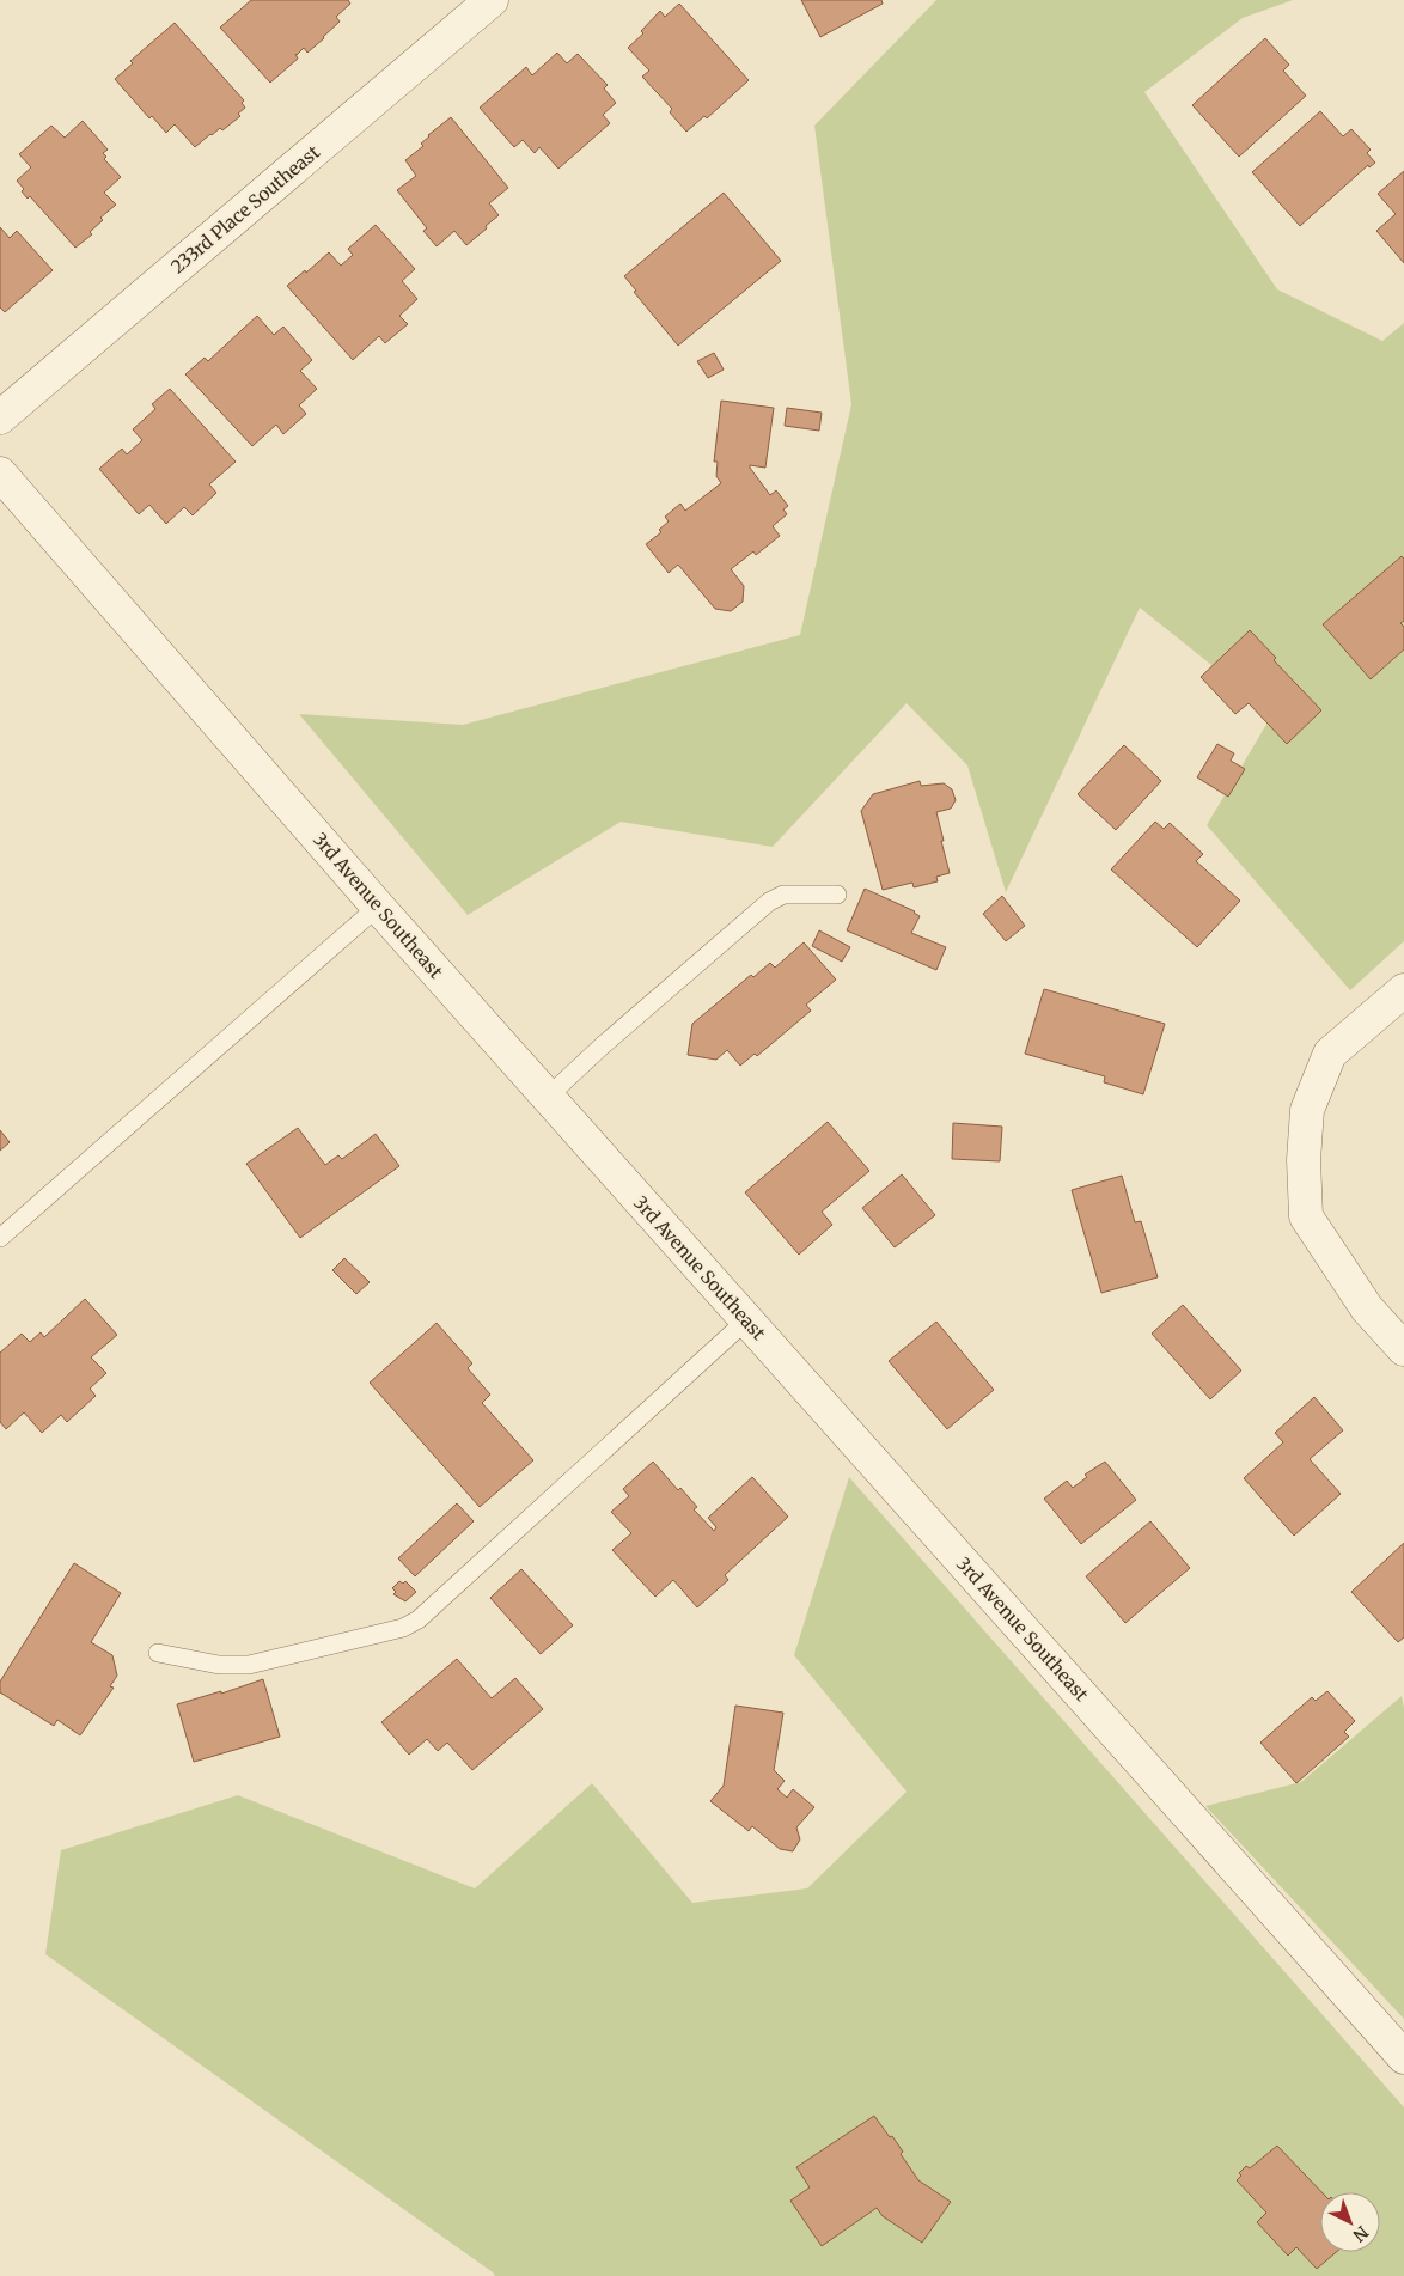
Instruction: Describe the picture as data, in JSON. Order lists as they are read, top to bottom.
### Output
{
  "streets": {
    "street": ["233rd Place Southeast", "3rd Avenue Southeast"]
  },
  "north": "bottom right"
}
